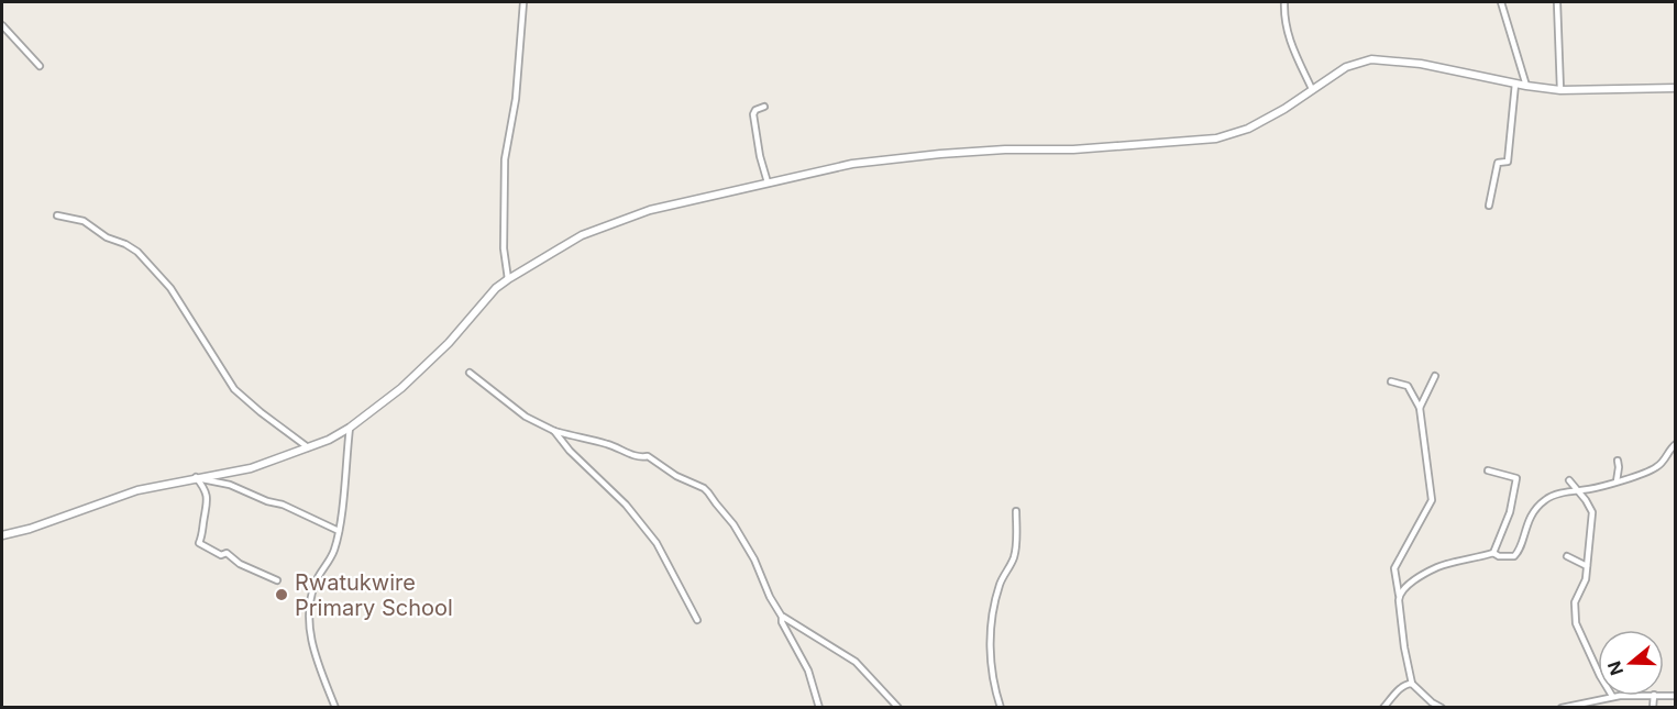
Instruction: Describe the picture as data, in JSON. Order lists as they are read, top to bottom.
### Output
{
  "places": ["Rwatukwire Primary School"],
  "north": "left"
}
